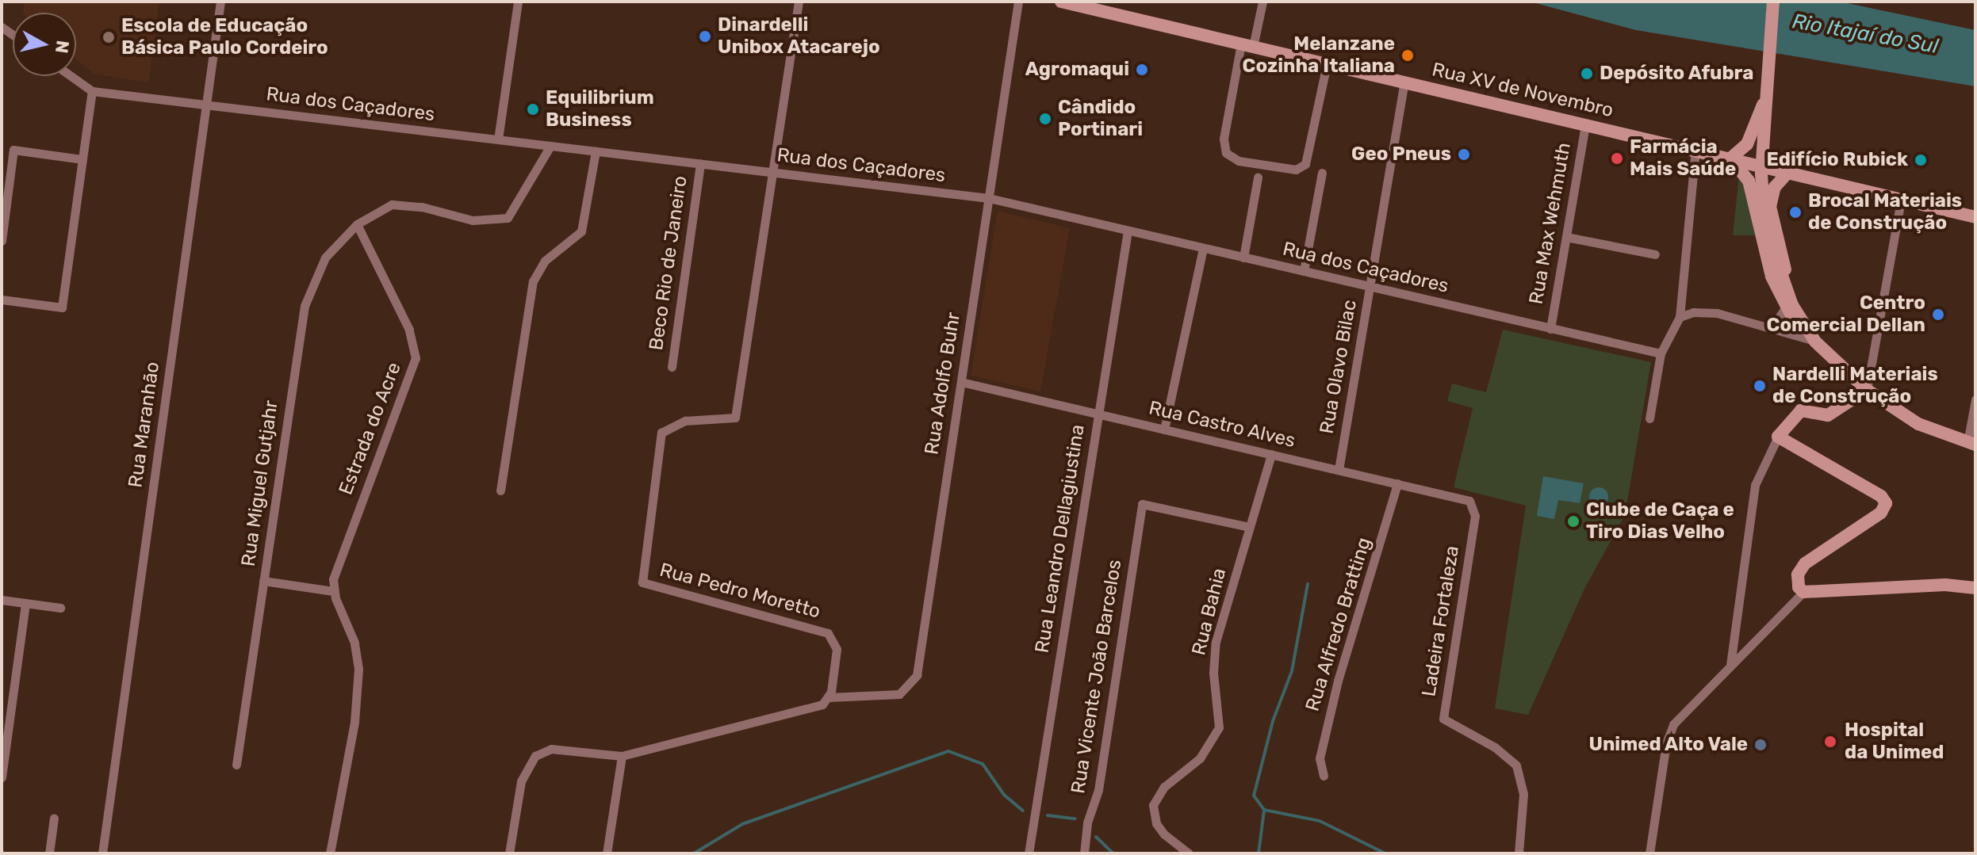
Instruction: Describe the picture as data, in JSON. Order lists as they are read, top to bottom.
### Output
{
  "streets": {
    "main road": ["Rua XV de Novembro"],
    "street": [
      "Rua dos Caçadores",
      "Rua Max Wehmuth",
      "Beco Rio de Janeiro",
      "Rua Olavo Bilac",
      "Rua Adolfo Buhr",
      "Rua Maranhão",
      "Rua Castro Alves",
      "Estrada do Acre",
      "Rua Miguel Gutjahr",
      "Rua Leandro Dellagiustina",
      "Rua Pedro Moretto",
      "Rua Bahia",
      "Ladeira Fortaleza",
      "Rua Alfredo Bratting",
      "Rua Vicente João Barcelos"
    ]
  },
  "crossings": [
    ["Rua XV de Novembro", "Rua Max Wehmuth"],
    ["Rua XV de Novembro", "Rua Olavo Bilac"],
    ["Rua dos Caçadores", "Rua Max Wehmuth"],
    ["Rua dos Caçadores", "Beco Rio de Janeiro"],
    ["Rua dos Caçadores", "Rua Olavo Bilac"],
    ["Rua dos Caçadores", "Rua Adolfo Buhr"],
    ["Rua dos Caçadores", "Rua Maranhão"],
    ["Rua dos Caçadores", "Rua Leandro Dellagiustina"],
    ["Rua dos Caçadores", "Rua Pedro Moretto"],
    ["Rua Olavo Bilac", "Rua Castro Alves"],
    ["Rua Adolfo Buhr", "Rua Castro Alves"],
    ["Rua Adolfo Buhr", "Rua Pedro Moretto"],
    ["Rua Castro Alves", "Rua Leandro Dellagiustina"],
    ["Rua Castro Alves", "Rua Bahia"],
    ["Rua Castro Alves", "Ladeira Fortaleza"],
    ["Rua Castro Alves", "Rua Alfredo Bratting"],
    ["Estrada do Acre", "Rua Miguel Gutjahr"],
    ["Rua Bahia", "Rua Vicente João Barcelos"]
  ],
  "water": ["Rio Itajaí do Sul"],
  "places": [
    "Dinardelli Unibox Atacarejo",
    "Escola de Educação Básica Paulo Cordeiro",
    "Melanzane Cozinha Italiana",
    "Agromaqui",
    "Depósito Afubra",
    "Equilibrium Business",
    "Cândido Portinari",
    "Geo Pneus",
    "Farmácia Mais Saúde",
    "Edifício Rubick",
    "Brocal Materiais de Construção",
    "Centro Comercial Dellan",
    "Nardelli Materiais de Construção",
    "Clube de Caça e Tiro Dias Velho",
    "Hospital da Unimed",
    "Unimed Alto Vale"
  ],
  "north": "right"
}
